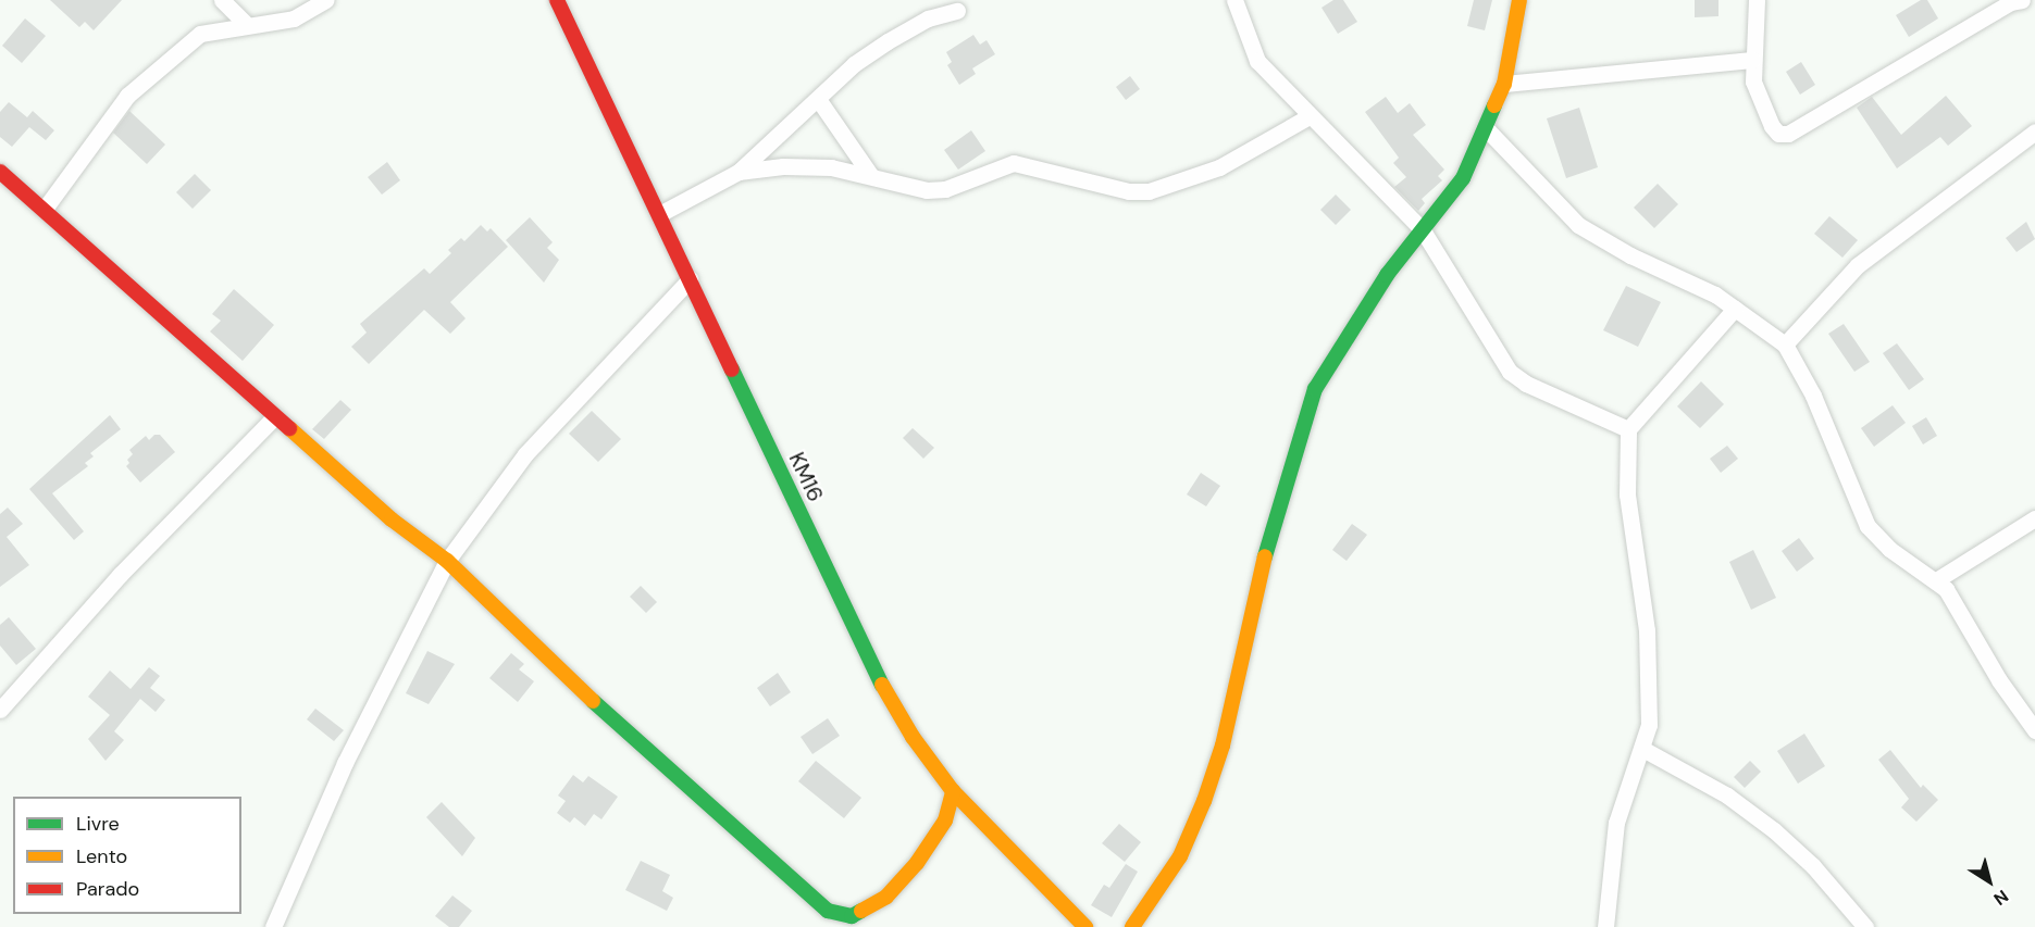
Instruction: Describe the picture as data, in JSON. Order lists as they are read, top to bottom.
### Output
{
  "streets": {
    "street": ["KM16"]
  },
  "legend": ["Livre", "Lento", "Parado"],
  "north": "bottom right"
}
